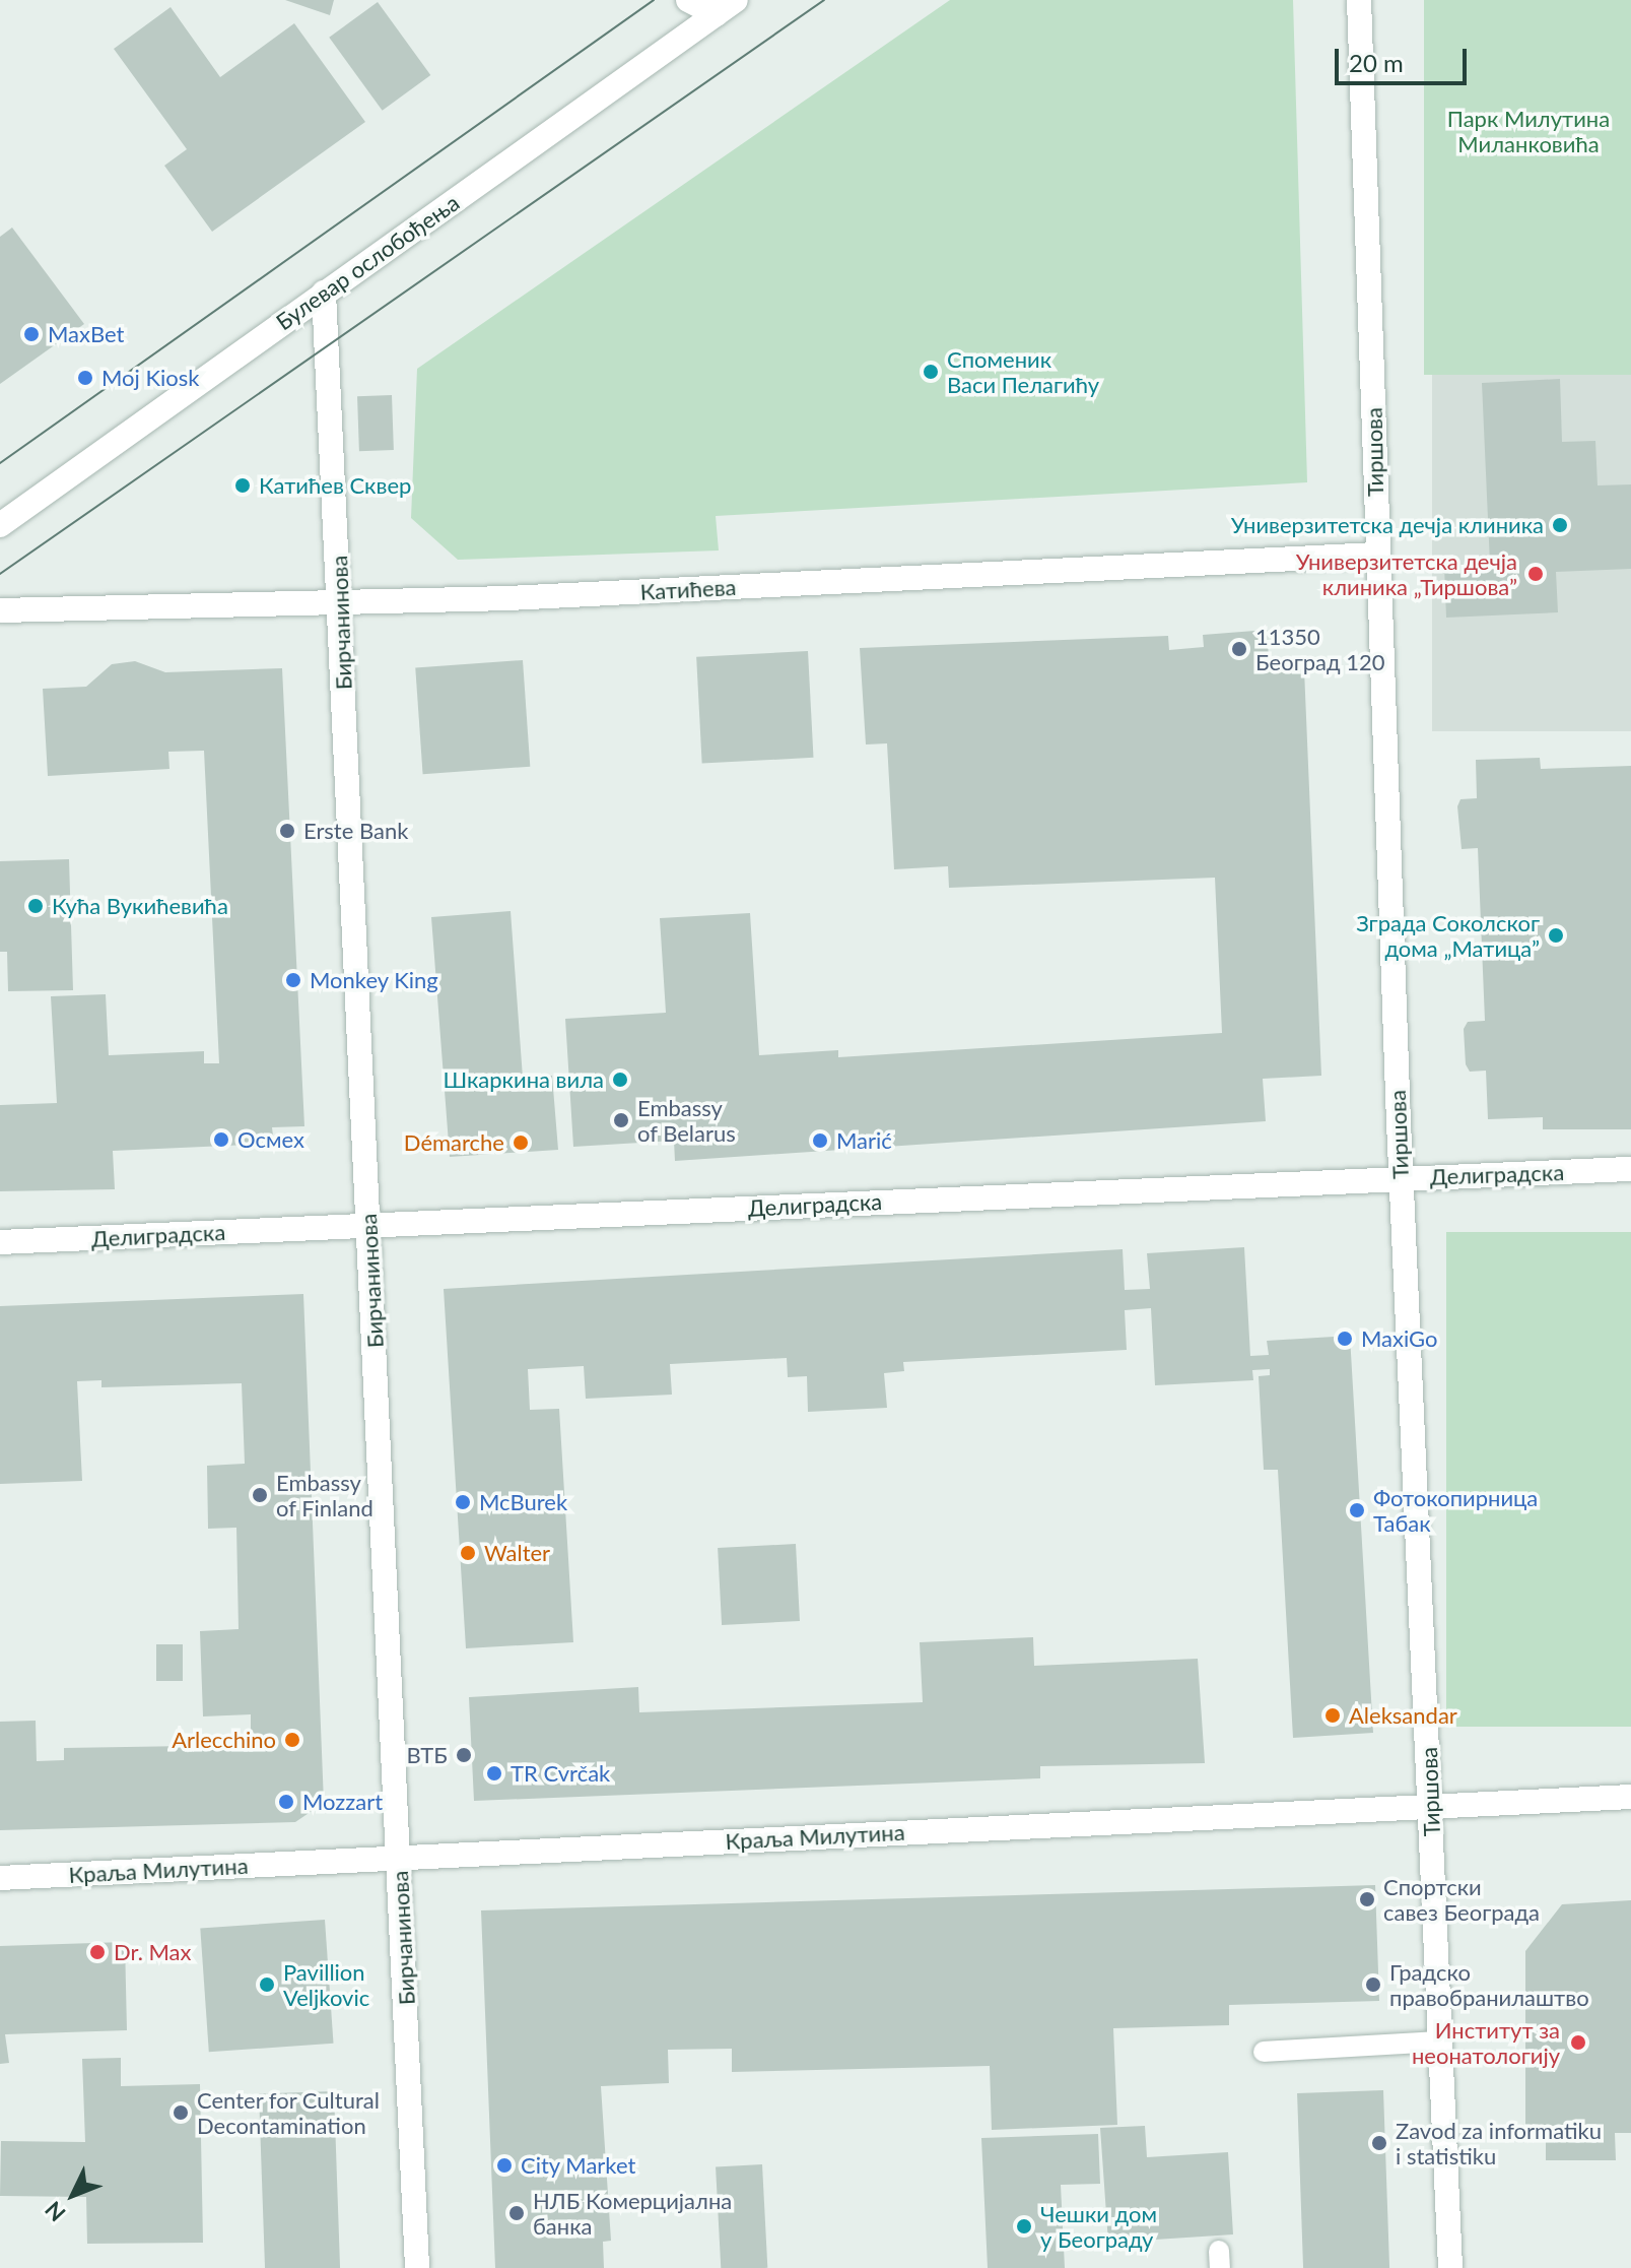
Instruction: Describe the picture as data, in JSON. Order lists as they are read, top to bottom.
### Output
{
  "streets": {
    "street": [
      "Булевар ослобођења",
      "Тиршова",
      "Катићева",
      "Бирчанинова",
      "Делиградска",
      "Краља Милутина"
    ]
  },
  "crossings": [
    ["Булевар ослобођења", "Бирчанинова"],
    ["Тиршова", "Катићева"],
    ["Тиршова", "Делиградска"],
    ["Тиршова", "Краља Милутина"],
    ["Катићева", "Бирчанинова"],
    ["Бирчанинова", "Делиградска"],
    ["Бирчанинова", "Краља Милутина"]
  ],
  "parks": ["Парк Милутина Миланковића"],
  "places": [
    "MaxBet",
    "Споменик Васи Пелагићу",
    "Moj Kiosk",
    "Катићев Сквер",
    "Универзитетска дечја клиника",
    "Универзитетска дечја клиника „Тиршова”",
    "11350 Београд 120",
    "Erste Bank",
    "Кућа Вукићевића",
    "Зграда Соколског дома „Матица”",
    "Monkey King",
    "Шкаркина вила",
    "Embassy of Belarus",
    "Осмех",
    "Marić",
    "Démarche",
    "MaxiGo",
    "Embassy of Finland",
    "McBurek",
    "Фотокопирница Табак",
    "Walter",
    "Aleksandar",
    "Arlecchino",
    "ВТБ",
    "TR Cvrčak",
    "Mozzart",
    "Спортски савез Београда",
    "Dr. Max",
    "Pavillion Veljkovic",
    "Градско правобранилаштво",
    "Институт за неонатологију",
    "Center for Cultural Decontamination",
    "Zavod za informatiku i statistiku",
    "City Market",
    "НЛБ Комерцијална банка",
    "Чешки дом у Београду"
  ],
  "scale_bar": "20 m",
  "north": "bottom left"
}
